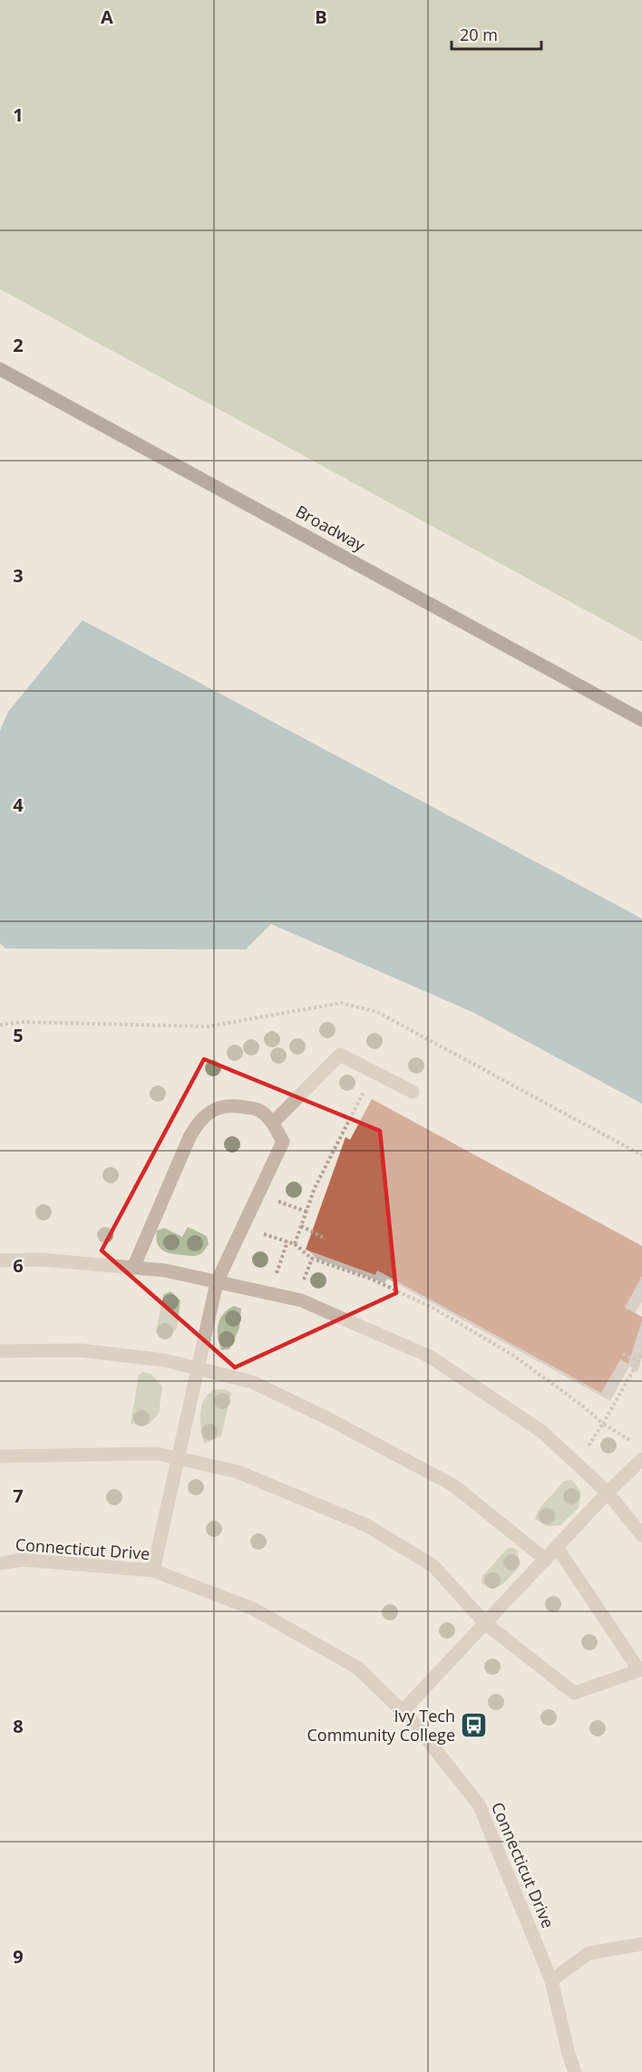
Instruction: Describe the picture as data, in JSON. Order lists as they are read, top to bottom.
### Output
{
  "streets": {
    "main road": ["Broadway"],
    "street": ["Connecticut Drive"]
  },
  "places": {
    "bus stop": ["Ivy Tech Community College"]
  },
  "scale_bar": "20 m",
  "grid": {
    "columns": ["A", "B"],
    "rows": [
      "1",
      "2",
      "3",
      "4",
      "5",
      "6",
      "7",
      "8",
      "9"
    ]
  }
}
